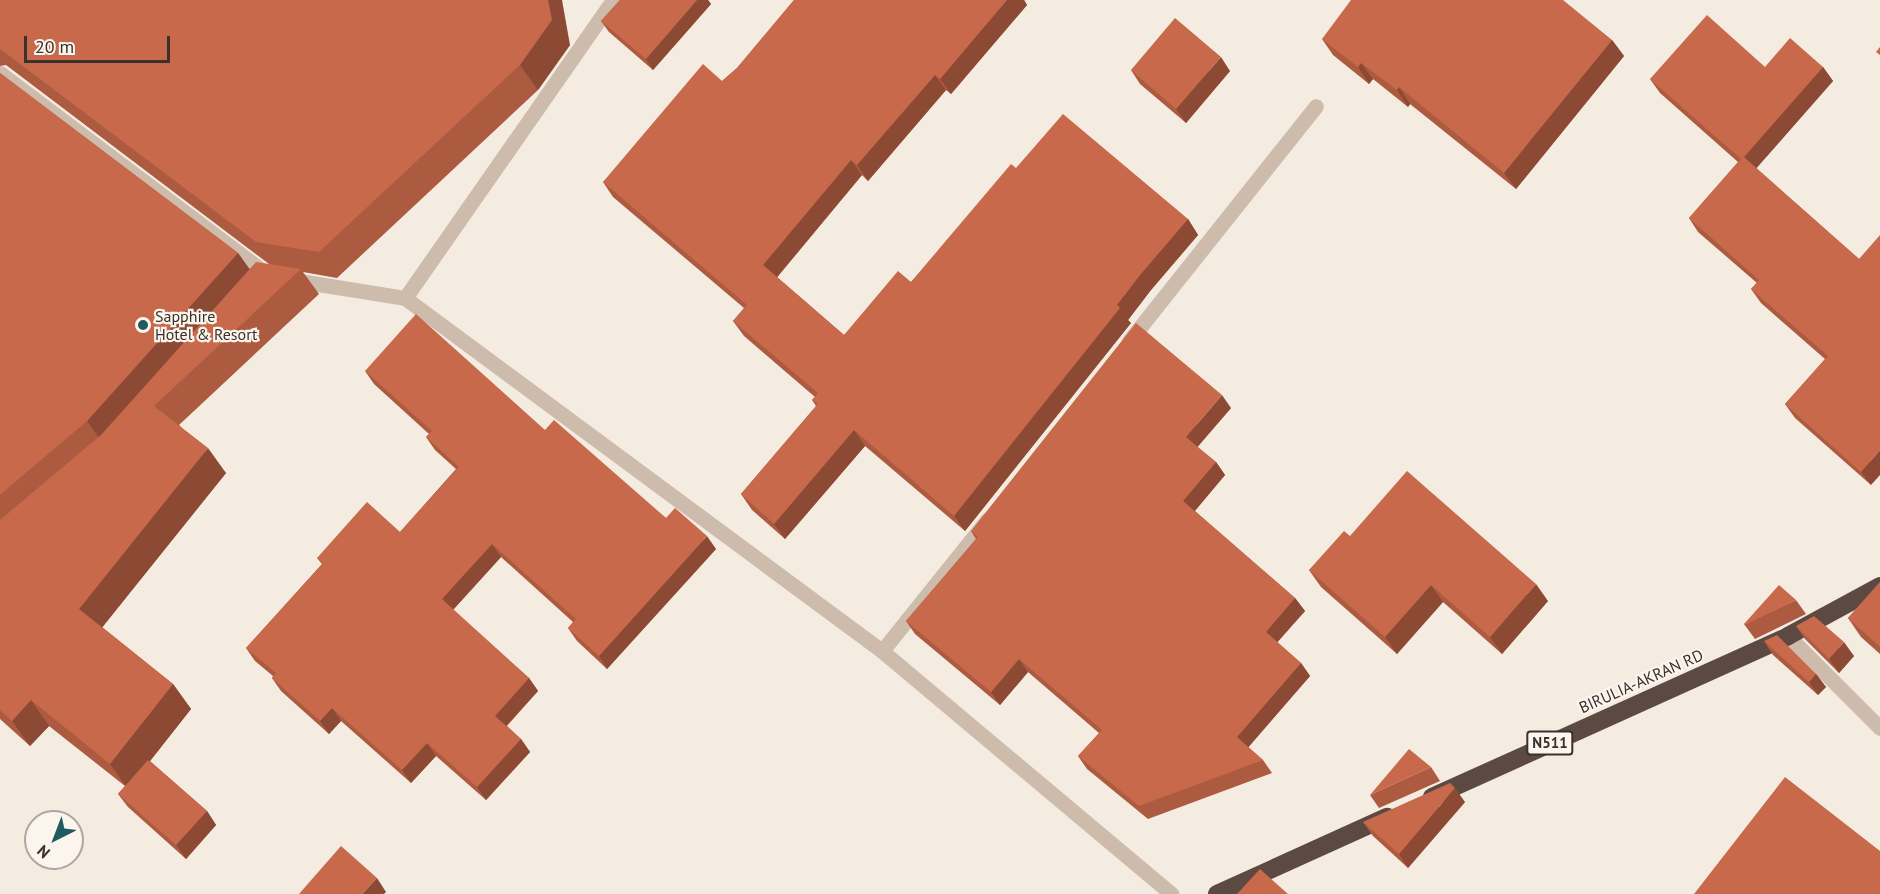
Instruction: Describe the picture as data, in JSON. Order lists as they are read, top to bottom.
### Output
{
  "streets": {
    "highway": ["BIRULIA-AKRAN RD", "N511"]
  },
  "places": ["Sapphire Hotel & Resort"],
  "scale_bar": "20 m",
  "north": "bottom left"
}
